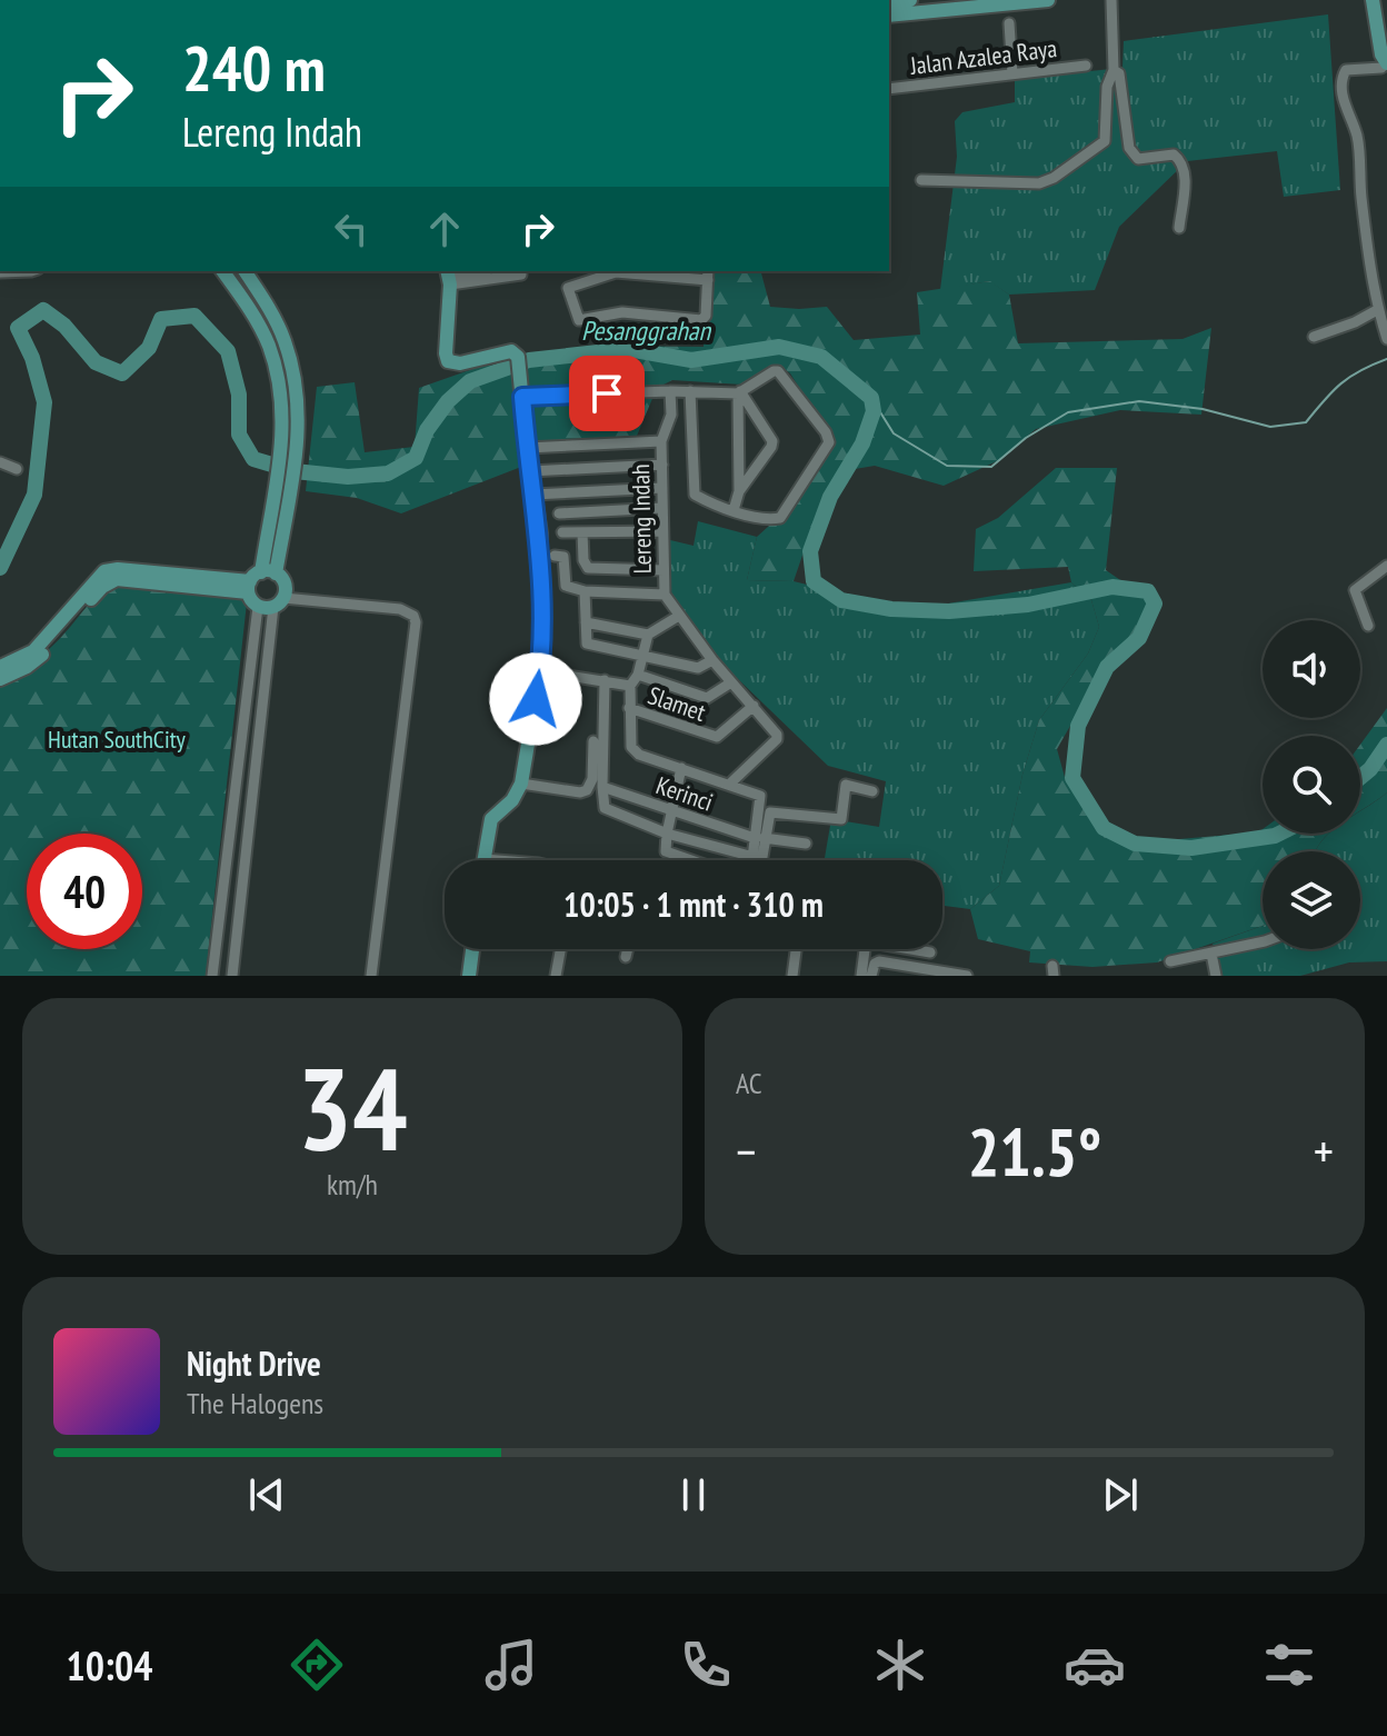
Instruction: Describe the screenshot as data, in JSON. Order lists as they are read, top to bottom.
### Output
{
  "streets": {
    "street": [
      "Jalan Azalea Raya",
      "Lereng Indah",
      "Slamet",
      "Kerinci"
    ]
  },
  "crossings": [
    ["Lereng Indah", "Slamet"]
  ],
  "water": ["Pesanggrahan"],
  "parks": ["Hutan SouthCity"],
  "page": {
    "turn": ["240 m", "Lereng Indah"],
    "limit": "40",
    "trip": "10:05 · 1 mnt · 310 m",
    "tile": [
      ["34", "km/h"],
      "AC"
    ],
    "heat": ["−", "21.5°", "+"],
    "song": ["Night Drive", "The Halogens"],
    "tabs": "10:04"
  }
}
